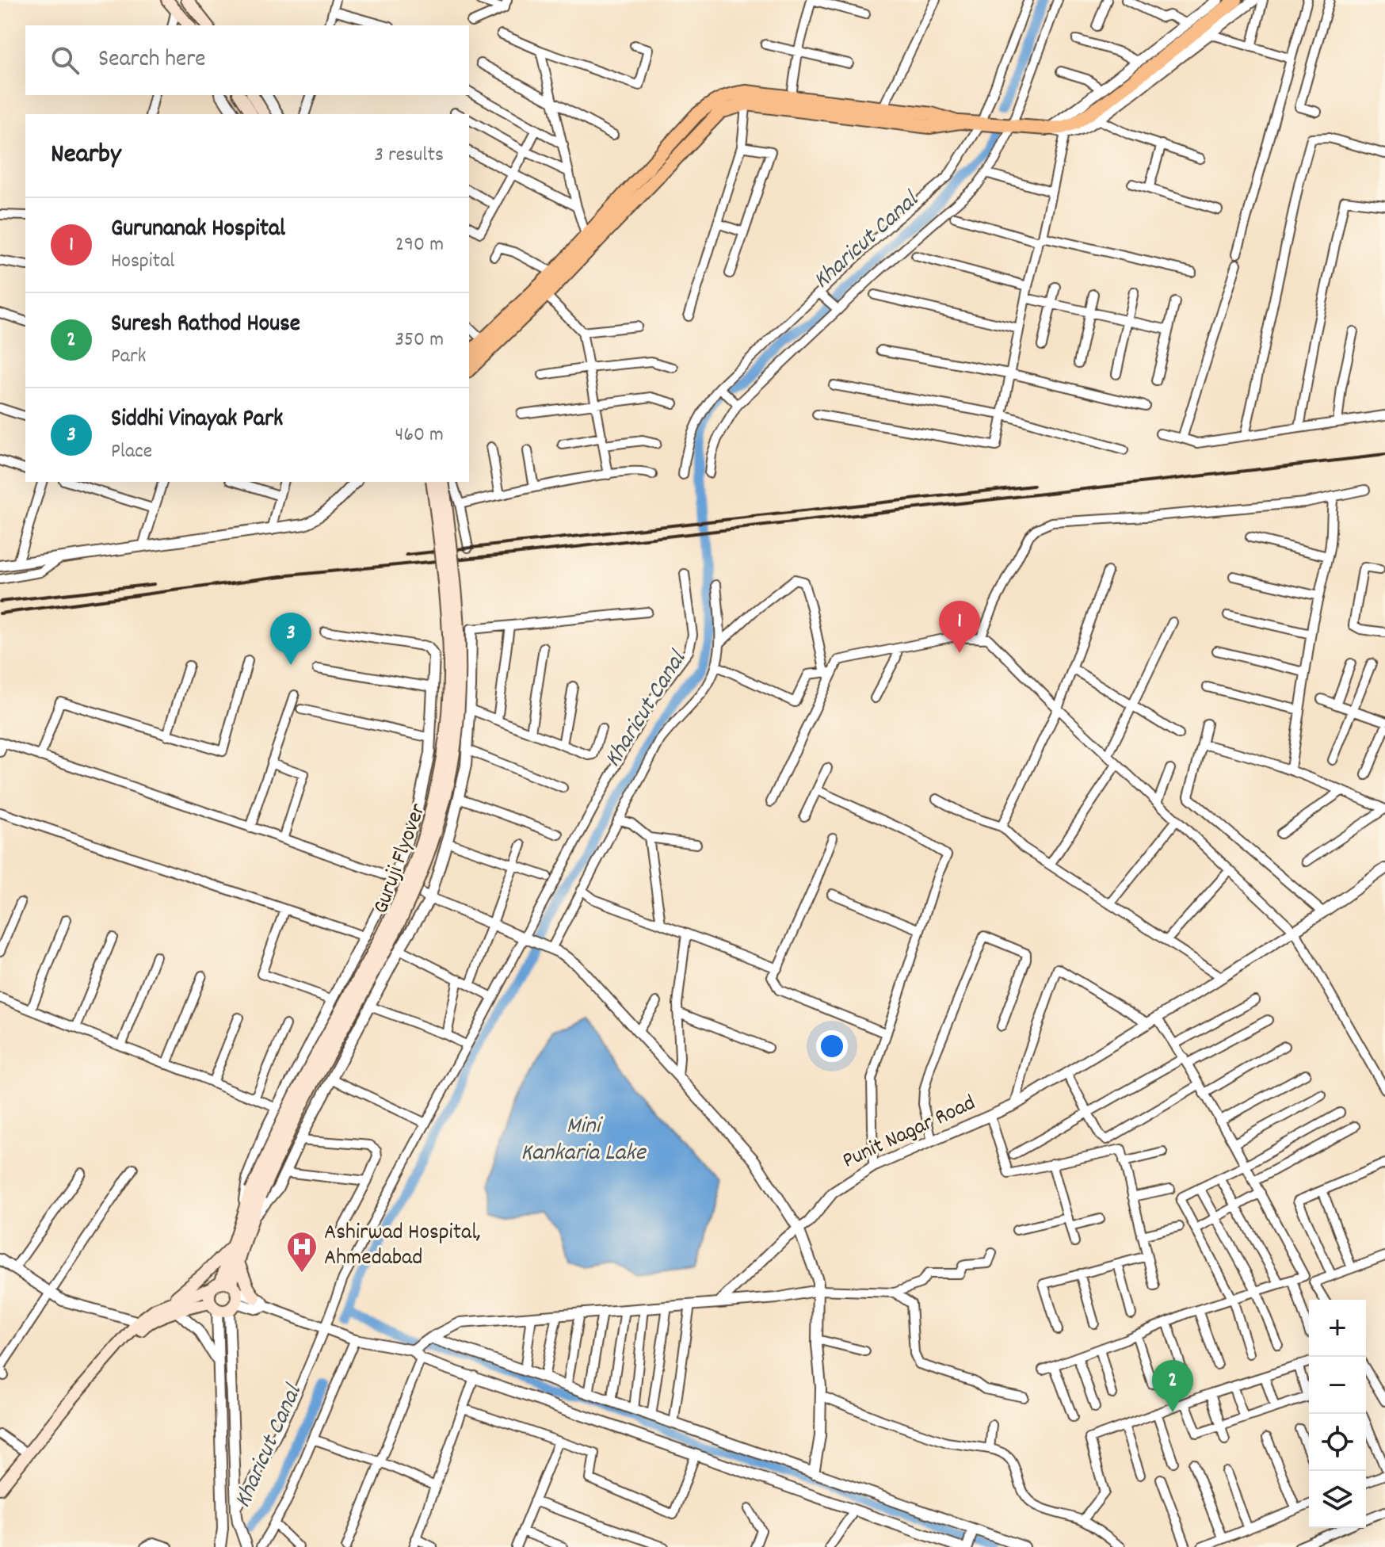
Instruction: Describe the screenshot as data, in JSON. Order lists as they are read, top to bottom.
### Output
{
  "streets": {
    "main road": ["Guruji Flyover"],
    "street": ["Punit Nagar Road"]
  },
  "water": ["Kharicut Canal", "Mini Kankaria Lake"],
  "places": {
    "hospital": ["Ashirwad Hospital, Ahmedabad"]
  },
  "page": {
    "search": "Search here",
    "heading": ["Nearby", "3 results"],
    "list": [
      {
        "mark": "1",
        "name": "Gurunanak Hospital",
        "note": "Hospital",
        "value": "290 m"
      },
      {
        "mark": "2",
        "name": "Suresh Rathod House",
        "note": "Park",
        "value": "350 m"
      },
      {
        "mark": "3",
        "name": "Siddhi Vinayak Park",
        "note": "Place",
        "value": "460 m"
      }
    ],
    "pins": ["1", "3", "2"],
    "map_buttons": ["+", "−"]
  }
}
